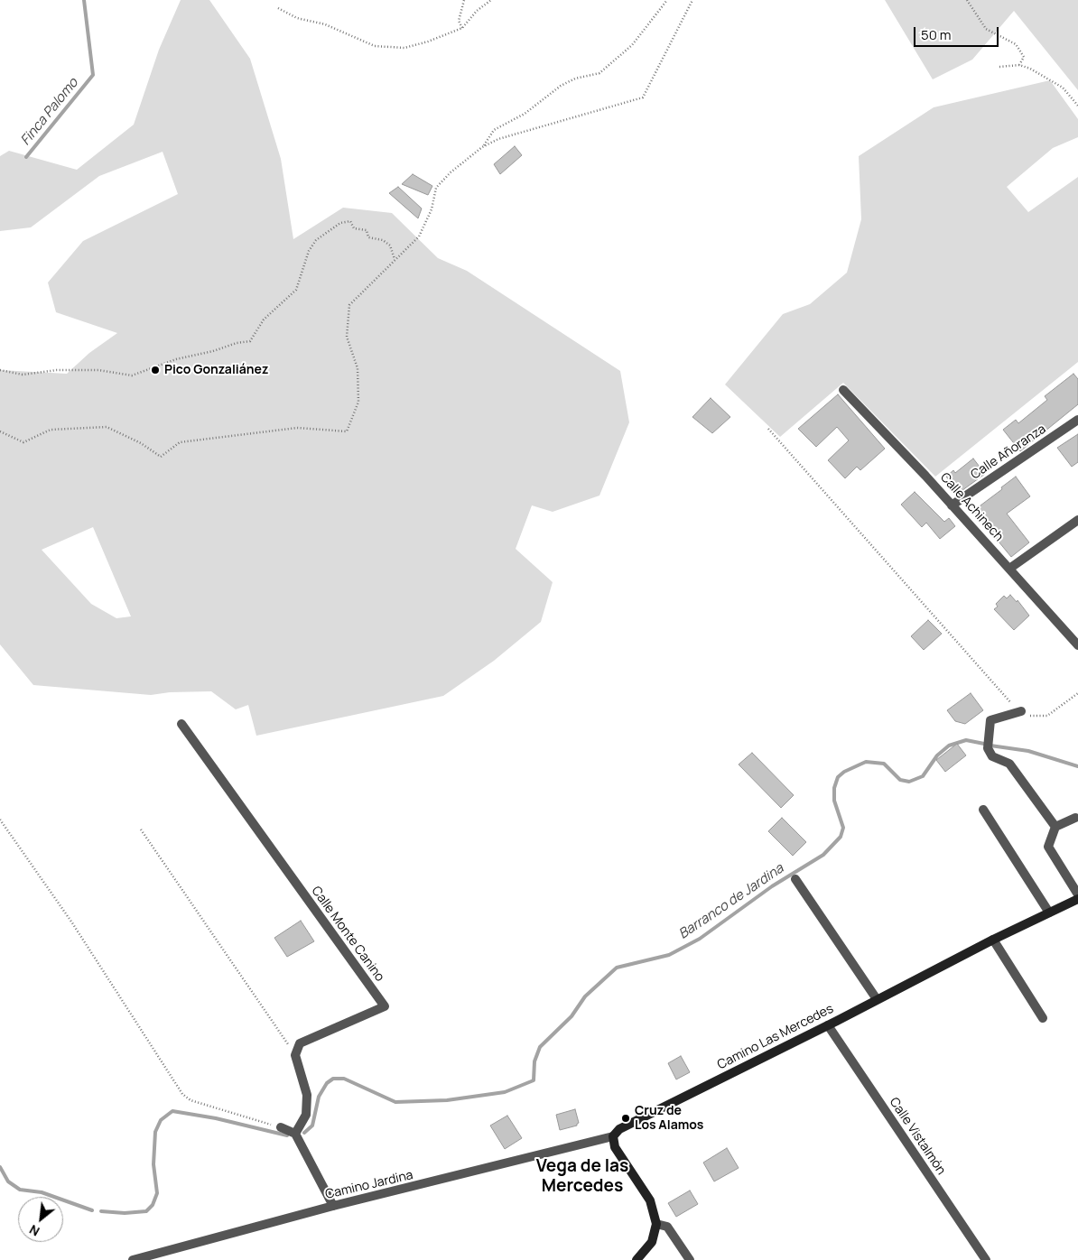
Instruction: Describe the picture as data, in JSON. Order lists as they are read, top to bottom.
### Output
{
  "streets": {
    "main road": ["Camino Las Mercedes"],
    "street": [
      "Calle Añoranza",
      "Calle Achinech",
      "Calle Monte Canino",
      "Calle Vistalmón",
      "Camino Jardina"
    ]
  },
  "crossings": [
    ["Calle Añoranza", "Calle Achinech"],
    ["Camino Las Mercedes", "Calle Vistalmón"],
    ["Camino Las Mercedes", "Camino Jardina"]
  ],
  "districts": ["Vega de las Mercedes"],
  "water": ["Finca Palomo", "Barranco de Jardina"],
  "places": ["Pico Gonzaliánez", "Cruz de Los Alamos"],
  "scale_bar": "50 m",
  "north": "bottom left"
}
